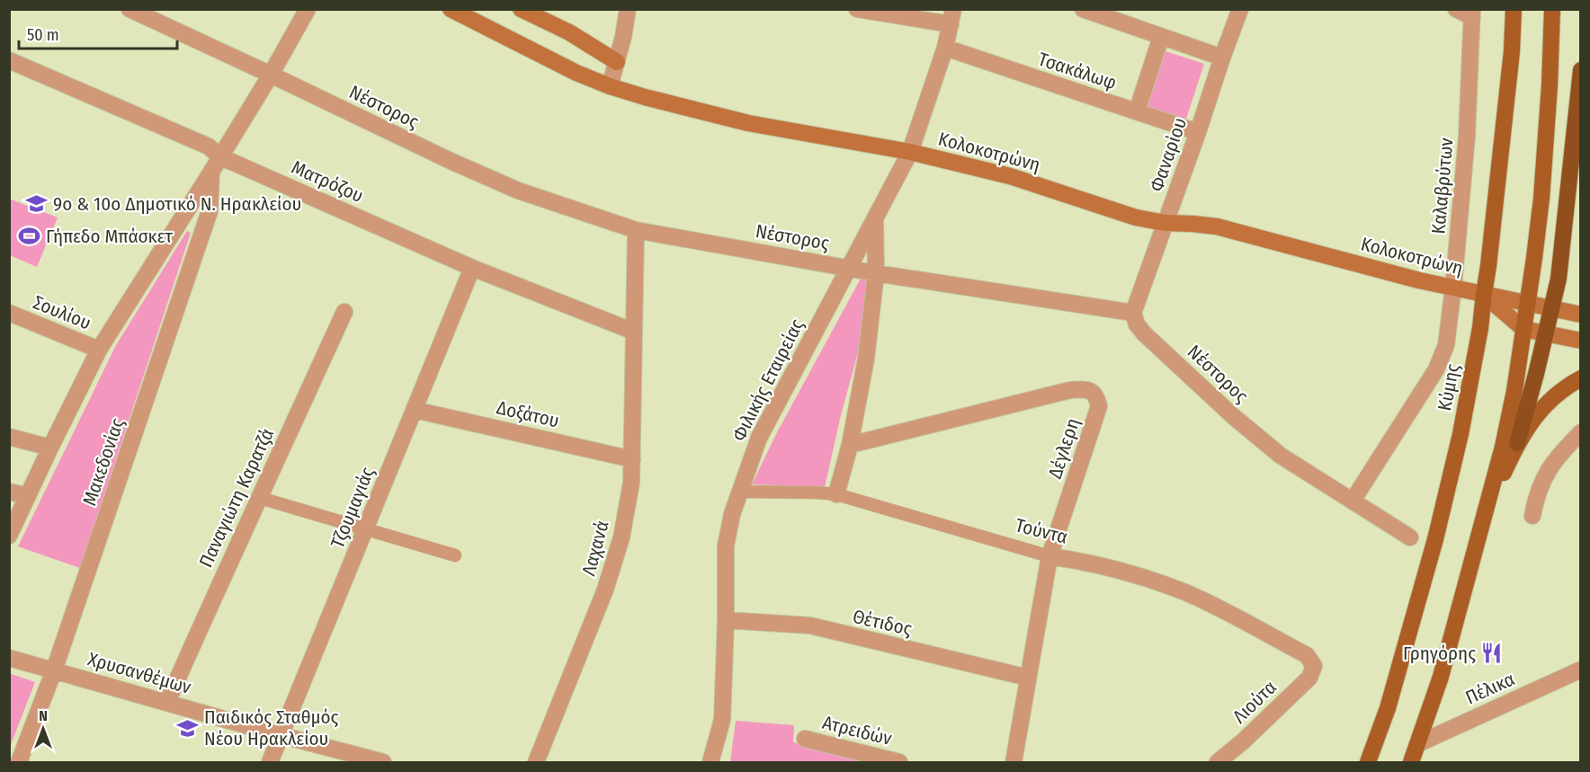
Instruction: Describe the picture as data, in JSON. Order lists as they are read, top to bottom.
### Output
{
  "streets": {
    "main road": ["Κύμης"],
    "street": [
      "Τσακάλωφ",
      "Νέστορος",
      "Κολοκοτρώνη",
      "Φαναρίου",
      "Ματρόζου",
      "Καλαβρύτων",
      "Σουλίου",
      "Φιλικής Εταιρείας",
      "Δοξάτου",
      "Δέγλερη",
      "Μακεδονίας",
      "Παναγιώτη Καρατζά",
      "Τζουμαγιάς",
      "Τούντα",
      "Λαχανά",
      "Θέτιδος",
      "Χρυσανθέμων",
      "Πέλικα",
      "Λιούτα",
      "Ατρειδών"
    ]
  },
  "crossings": [
    ["Τσακάλωφ", "Φαναρίου"],
    ["Τσακάλωφ", "Φιλικής Εταιρείας"],
    ["Νέστορος", "Φαναρίου"],
    ["Νέστορος", "Καλαβρύτων"],
    ["Νέστορος", "Φιλικής Εταιρείας"],
    ["Νέστορος", "Μακεδονίας"],
    ["Νέστορος", "Λαχανά"],
    ["Κολοκοτρώνη", "Φαναρίου"],
    ["Κολοκοτρώνη", "Καλαβρύτων"],
    ["Κολοκοτρώνη", "Φιλικής Εταιρείας"],
    ["Κολοκοτρώνη", "Κύμης"],
    ["Ματρόζου", "Μακεδονίας"],
    ["Ματρόζου", "Τζουμαγιάς"],
    ["Ματρόζου", "Λαχανά"],
    ["Σουλίου", "Μακεδονίας"],
    ["Φιλικής Εταιρείας", "Δέγλερη"],
    ["Φιλικής Εταιρείας", "Τούντα"],
    ["Φιλικής Εταιρείας", "Θέτιδος"],
    ["Δοξάτου", "Τζουμαγιάς"],
    ["Δοξάτου", "Λαχανά"],
    ["Δέγλερη", "Τούντα"],
    ["Δέγλερη", "Θέτιδος"],
    ["Μακεδονίας", "Χρυσανθέμων"],
    ["Παναγιώτη Καρατζά", "Χρυσανθέμων"],
    ["Τζουμαγιάς", "Χρυσανθέμων"],
    ["Τούντα", "Λιούτα"]
  ],
  "places": {
    "school or university": ["9ο & 10ο Δημοτικό Ν. Ηρακλείου", "Παιδικός Σταθμός Νέου Ηρακλείου"],
    "sports": ["Γήπεδο Μπάσκετ"],
    "restaurant": ["Γρηγόρης"]
  },
  "scale_bar": "50 m",
  "north": "top"
}
